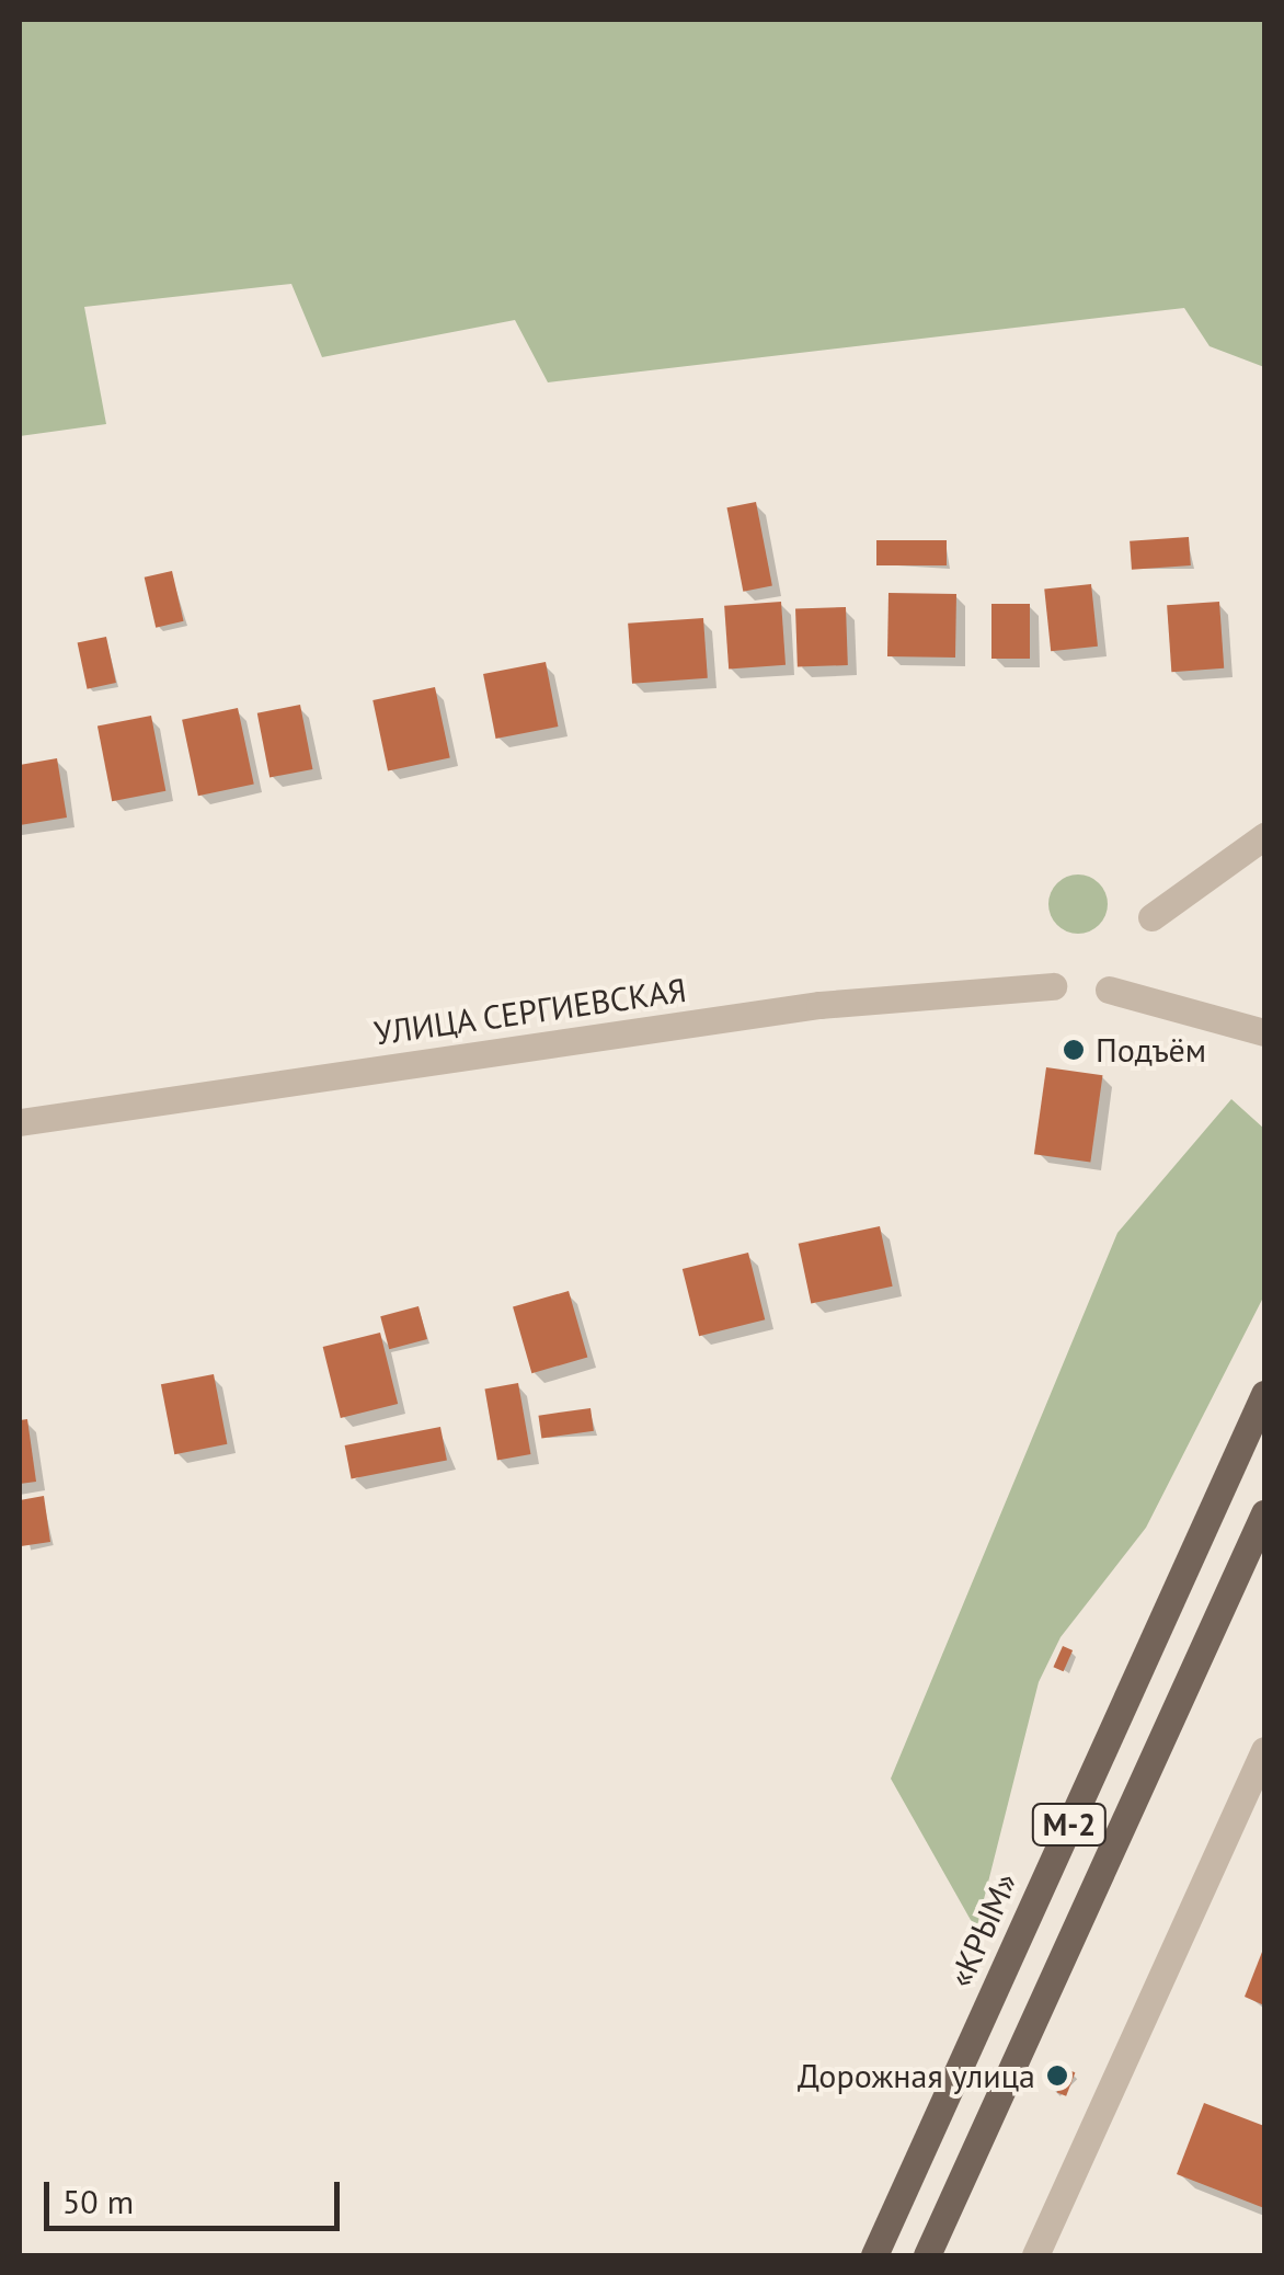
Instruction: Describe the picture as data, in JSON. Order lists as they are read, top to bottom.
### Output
{
  "streets": {
    "main road": ["М-2", "«КРЫМ»"],
    "street": ["УЛИЦА СЕРГИЕВСКАЯ"]
  },
  "places": ["Подъём", "Дорожная улица"],
  "scale_bar": "50 m"
}
